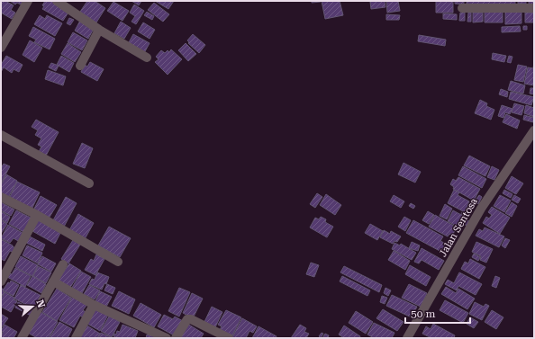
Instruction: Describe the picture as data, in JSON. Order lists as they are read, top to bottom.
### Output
{
  "streets": {
    "street": ["Jalan Sentosa"]
  },
  "scale_bar": "50 m",
  "north": "right"
}
